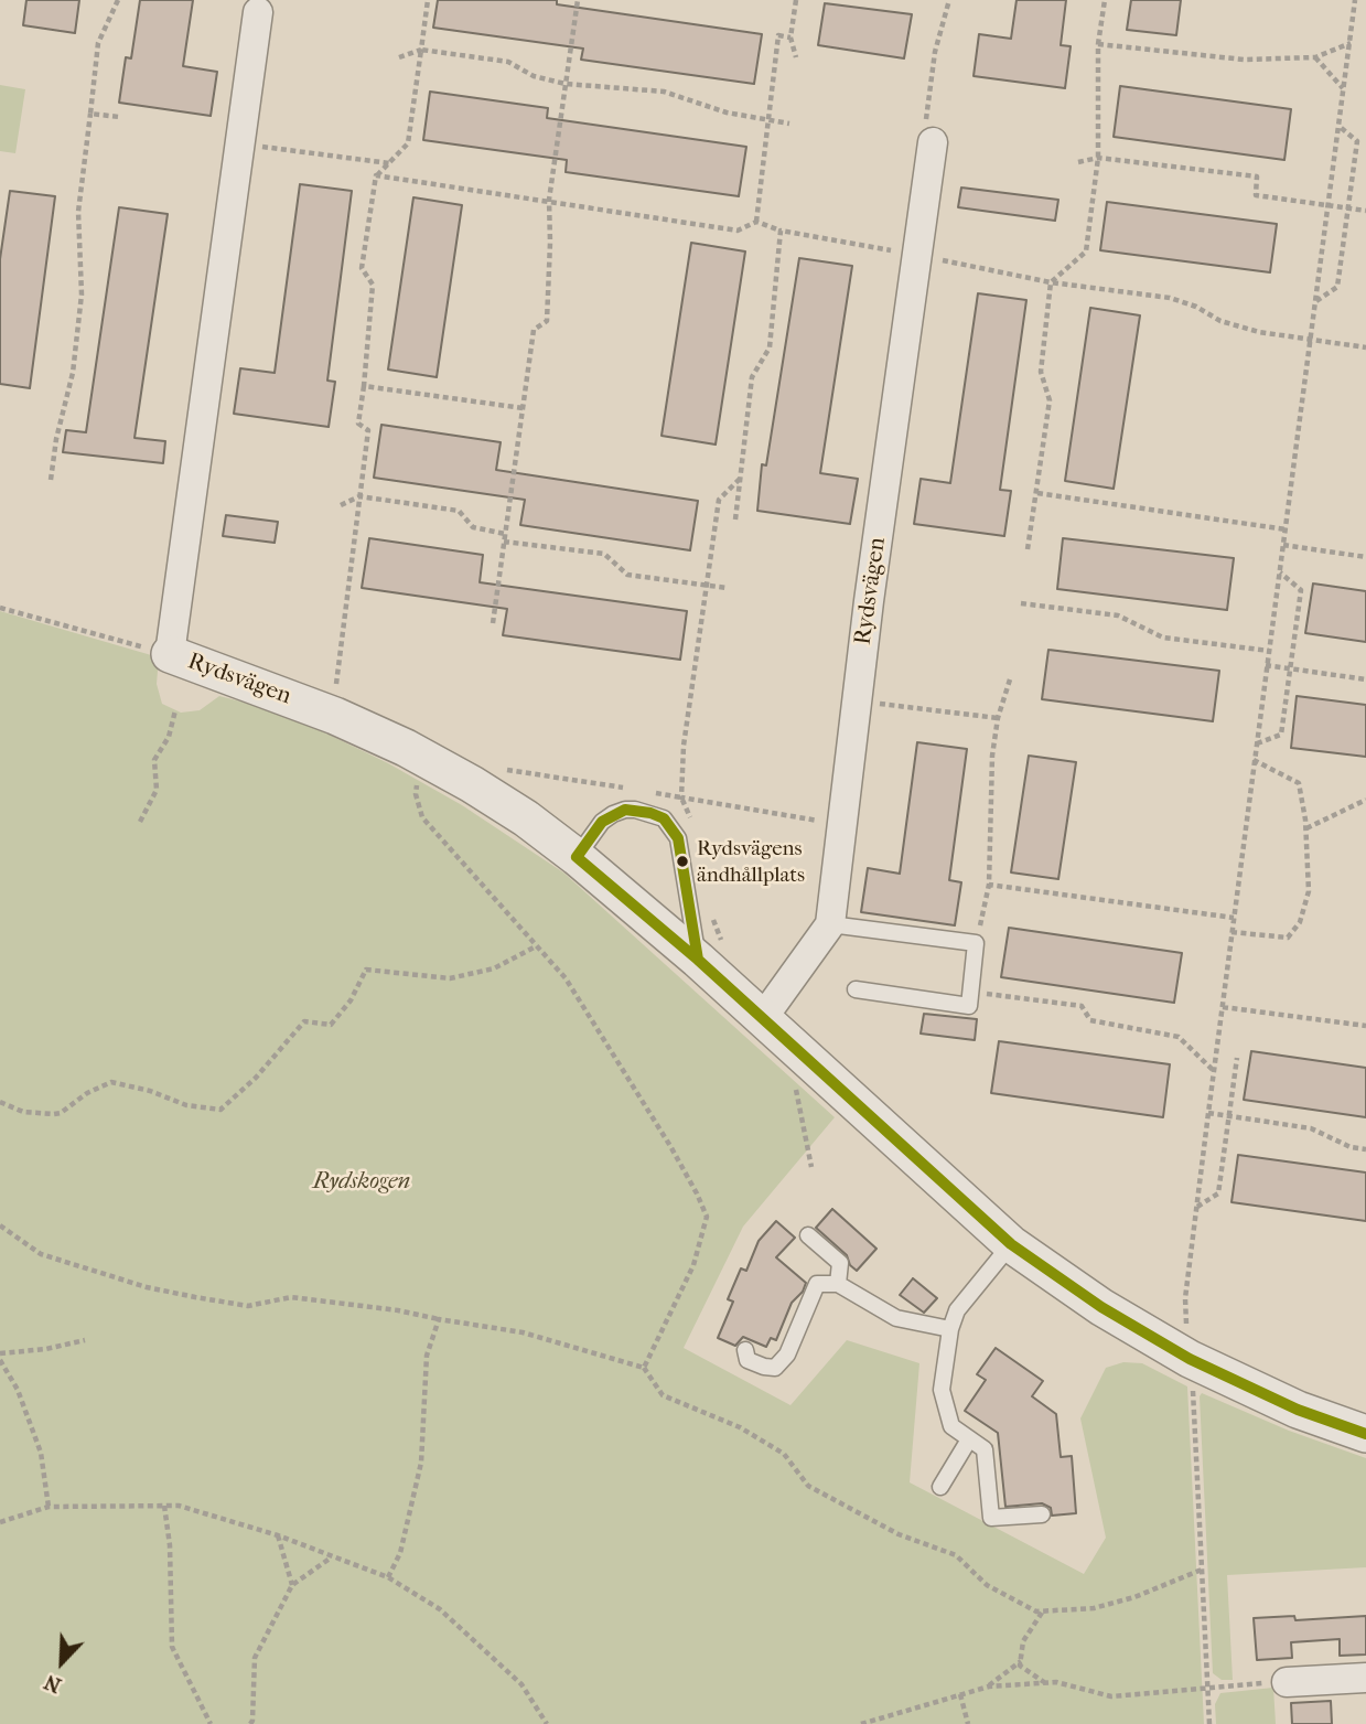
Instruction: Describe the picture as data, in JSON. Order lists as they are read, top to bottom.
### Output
{
  "streets": {
    "street": ["Rydsvägen"]
  },
  "parks": ["Rydskogen"],
  "places": ["Rydsvägens ändhållplats"],
  "north": "bottom left"
}
